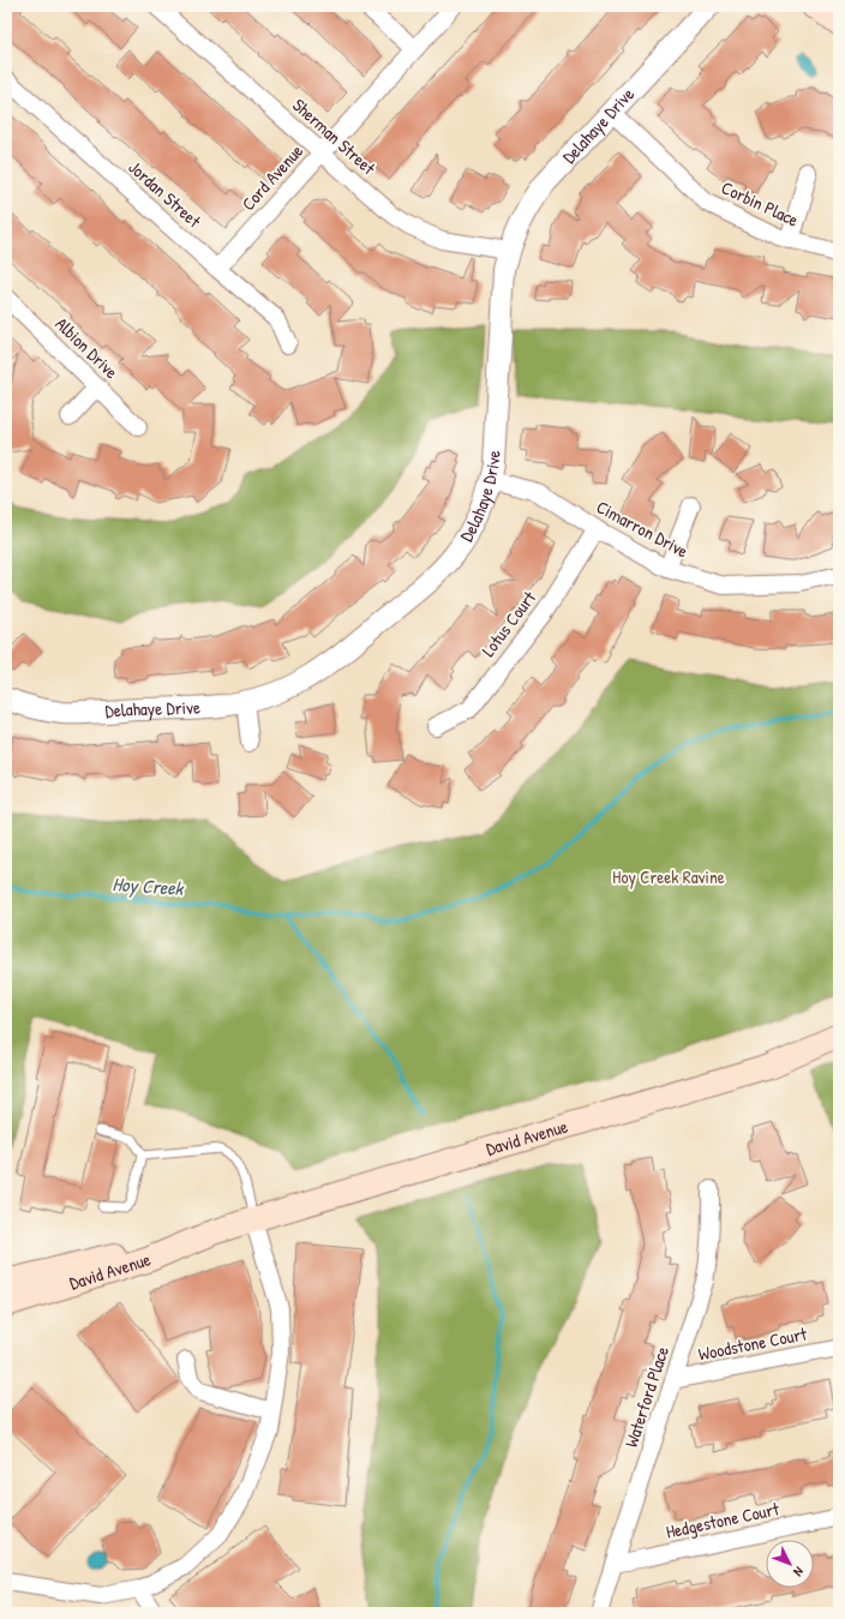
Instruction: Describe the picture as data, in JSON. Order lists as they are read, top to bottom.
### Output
{
  "streets": {
    "main road": ["David Avenue"],
    "street": [
      "Delahaye Drive",
      "Sherman Street",
      "Cord Avenue",
      "Jordan Street",
      "Corbin Place",
      "Albion Drive",
      "Cimarron Drive",
      "Lotus Court",
      "Woodstone Court",
      "Waterford Place",
      "Hedgestone Court"
    ]
  },
  "crossings": [
    ["Delahaye Drive", "Sherman Street"],
    ["Delahaye Drive", "Corbin Place"],
    ["Delahaye Drive", "Cimarron Drive"],
    ["Sherman Street", "Cord Avenue"],
    ["Cord Avenue", "Jordan Street"],
    ["Cimarron Drive", "Lotus Court"],
    ["Woodstone Court", "Waterford Place"],
    ["Waterford Place", "Hedgestone Court"]
  ],
  "water": ["Hoy Creek"],
  "parks": ["Hoy Creek Ravine"],
  "north": "bottom right"
}
